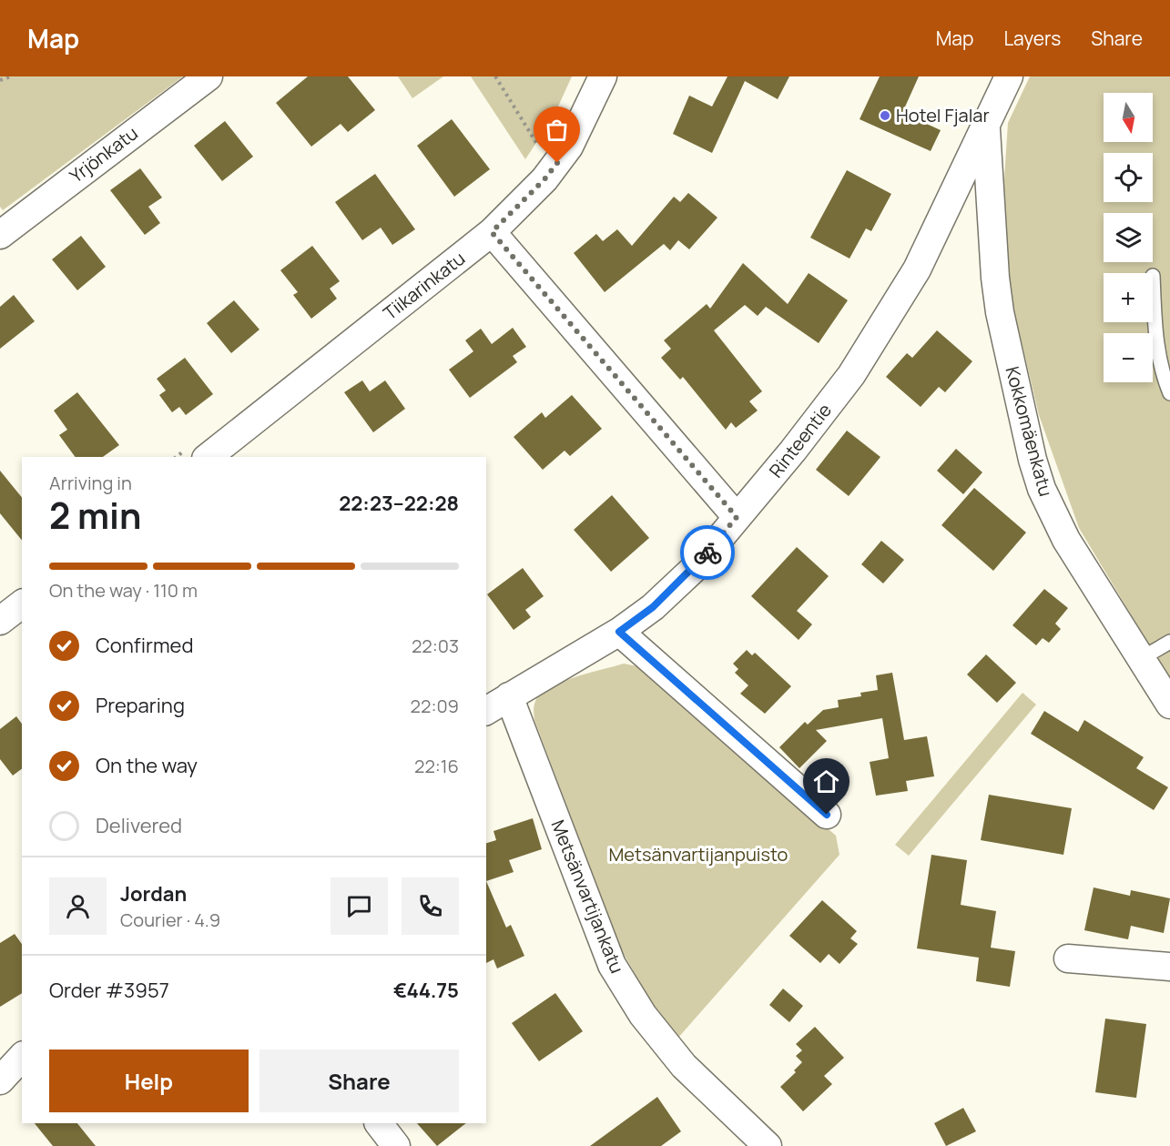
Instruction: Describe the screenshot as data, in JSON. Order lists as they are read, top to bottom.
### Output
{
  "streets": {
    "street": [
      "Yrjönkatu",
      "Tiikarinkatu",
      "Kokkomäenkatu",
      "Rinteentie",
      "Metsänvartijankatu"
    ]
  },
  "crossings": [
    ["Kokkomäenkatu", "Rinteentie"],
    ["Rinteentie", "Metsänvartijankatu"]
  ],
  "parks": ["Metsänvartijanpuisto"],
  "places": ["Hotel Fjalar"],
  "north": "bottom",
  "page": {
    "header": "Map",
    "nav": ["Map", "Layers", "Share"],
    "map_buttons": ["+", "−"],
    "heading": ["2 min", "Arriving in", "22:23–22:28"],
    "panel": [
      "Jordan",
      "Courier · 4.9",
      "Order #3957",
      "€44.75"
    ],
    "bar": "On the way · 110 m",
    "list": [
      ["Confirmed", "22:03"],
      ["Preparing", "22:09"],
      ["On the way", "22:16"],
      "Delivered"
    ],
    "buttons": ["Help", "Share"]
  }
}
